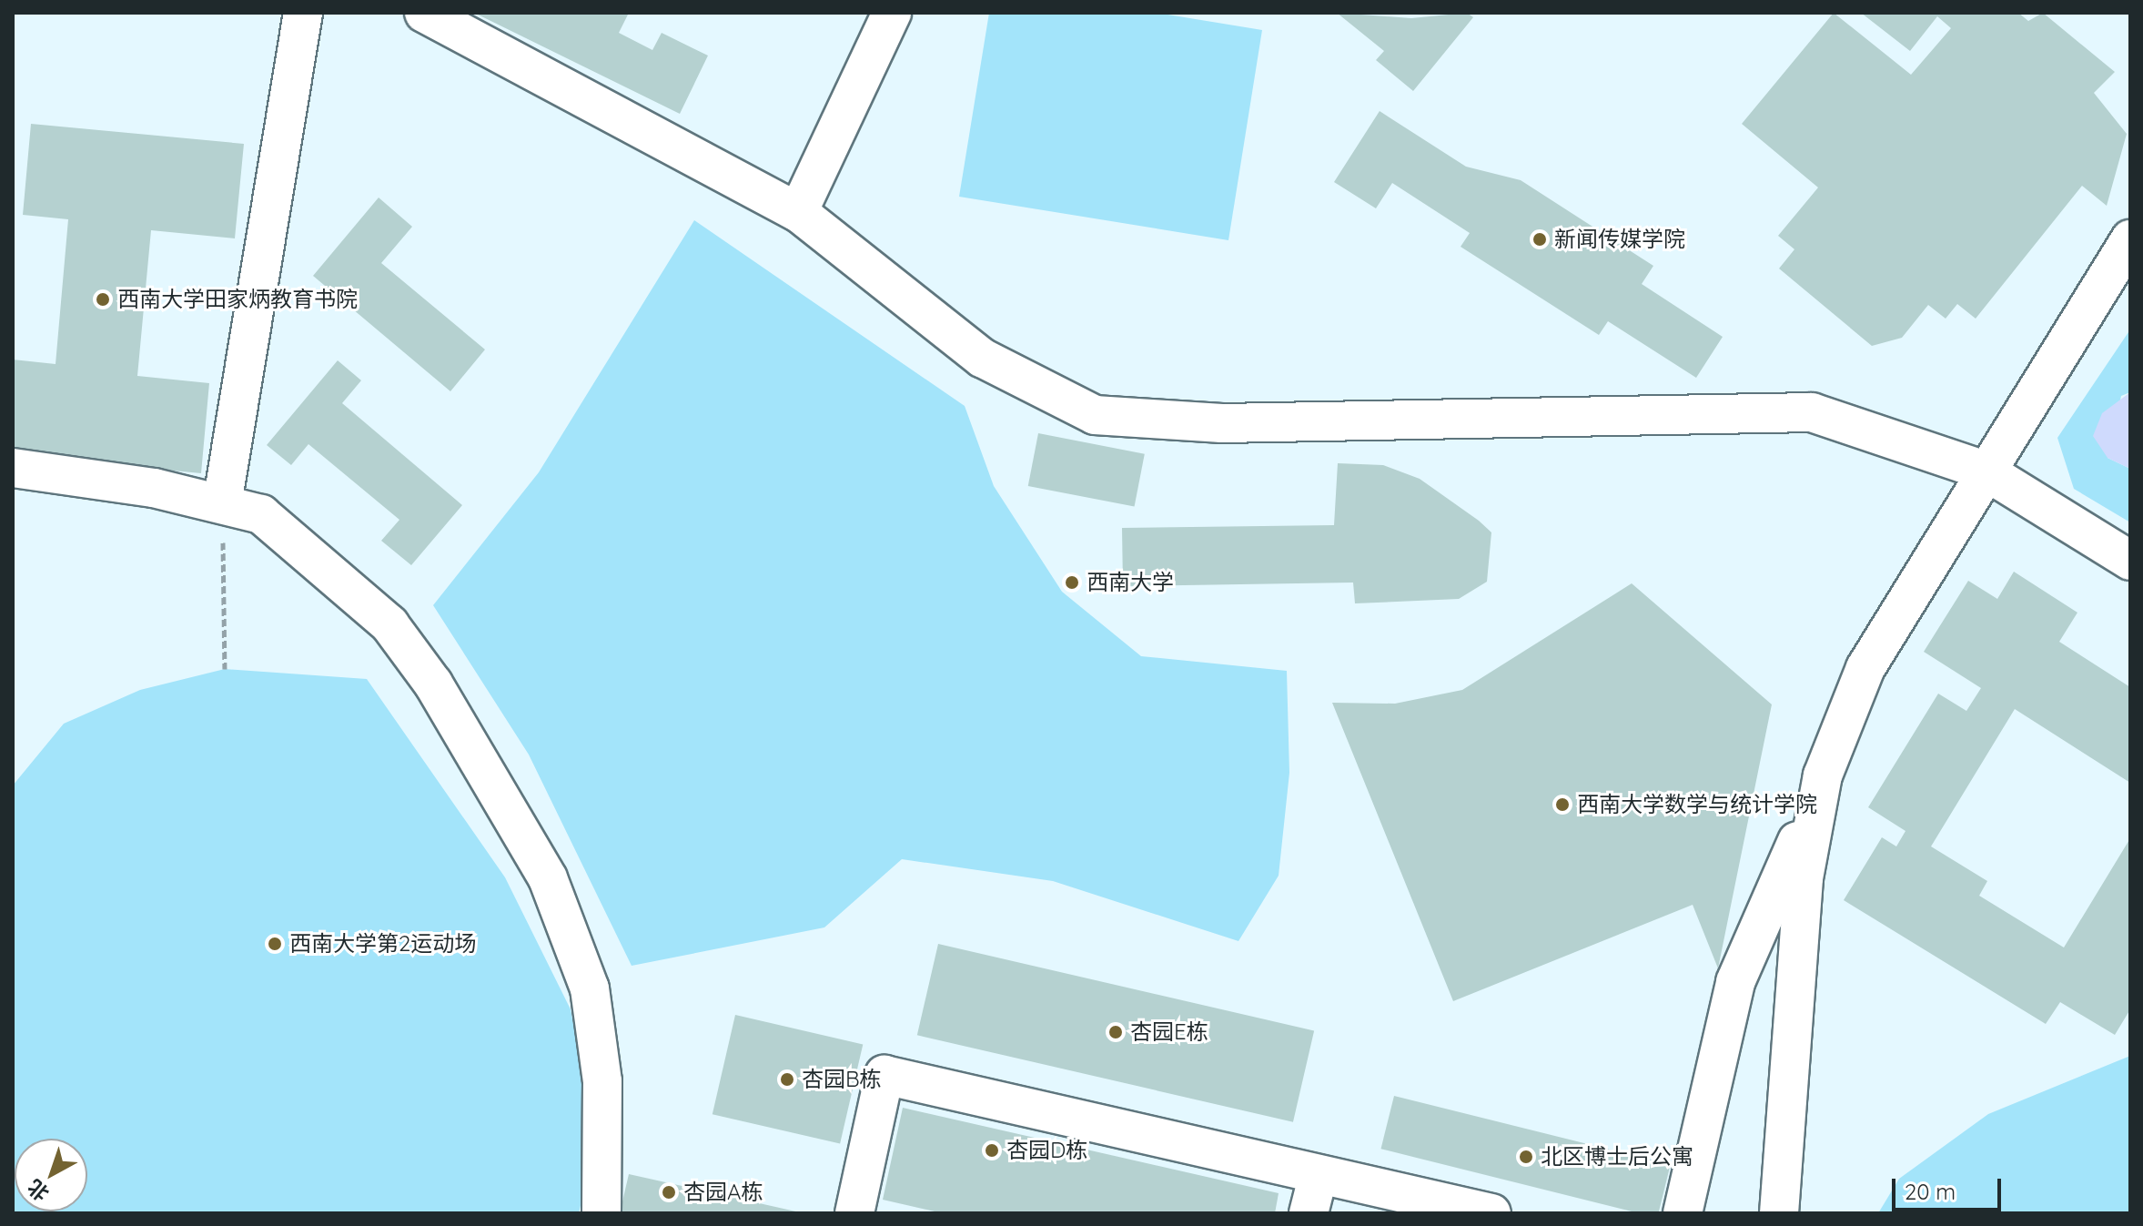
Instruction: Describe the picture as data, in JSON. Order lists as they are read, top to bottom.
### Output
{
  "places": [
    "新闻传媒学院",
    "西南大学田家炳教育书院",
    "西南大学",
    "西南大学数学与统计学院",
    "西南大学第2运动场",
    "杏园E栋",
    "杏园B栋",
    "杏园D栋",
    "北区博士后公寓",
    "杏园A栋"
  ],
  "scale_bar": "20 m",
  "north": "bottom left"
}
